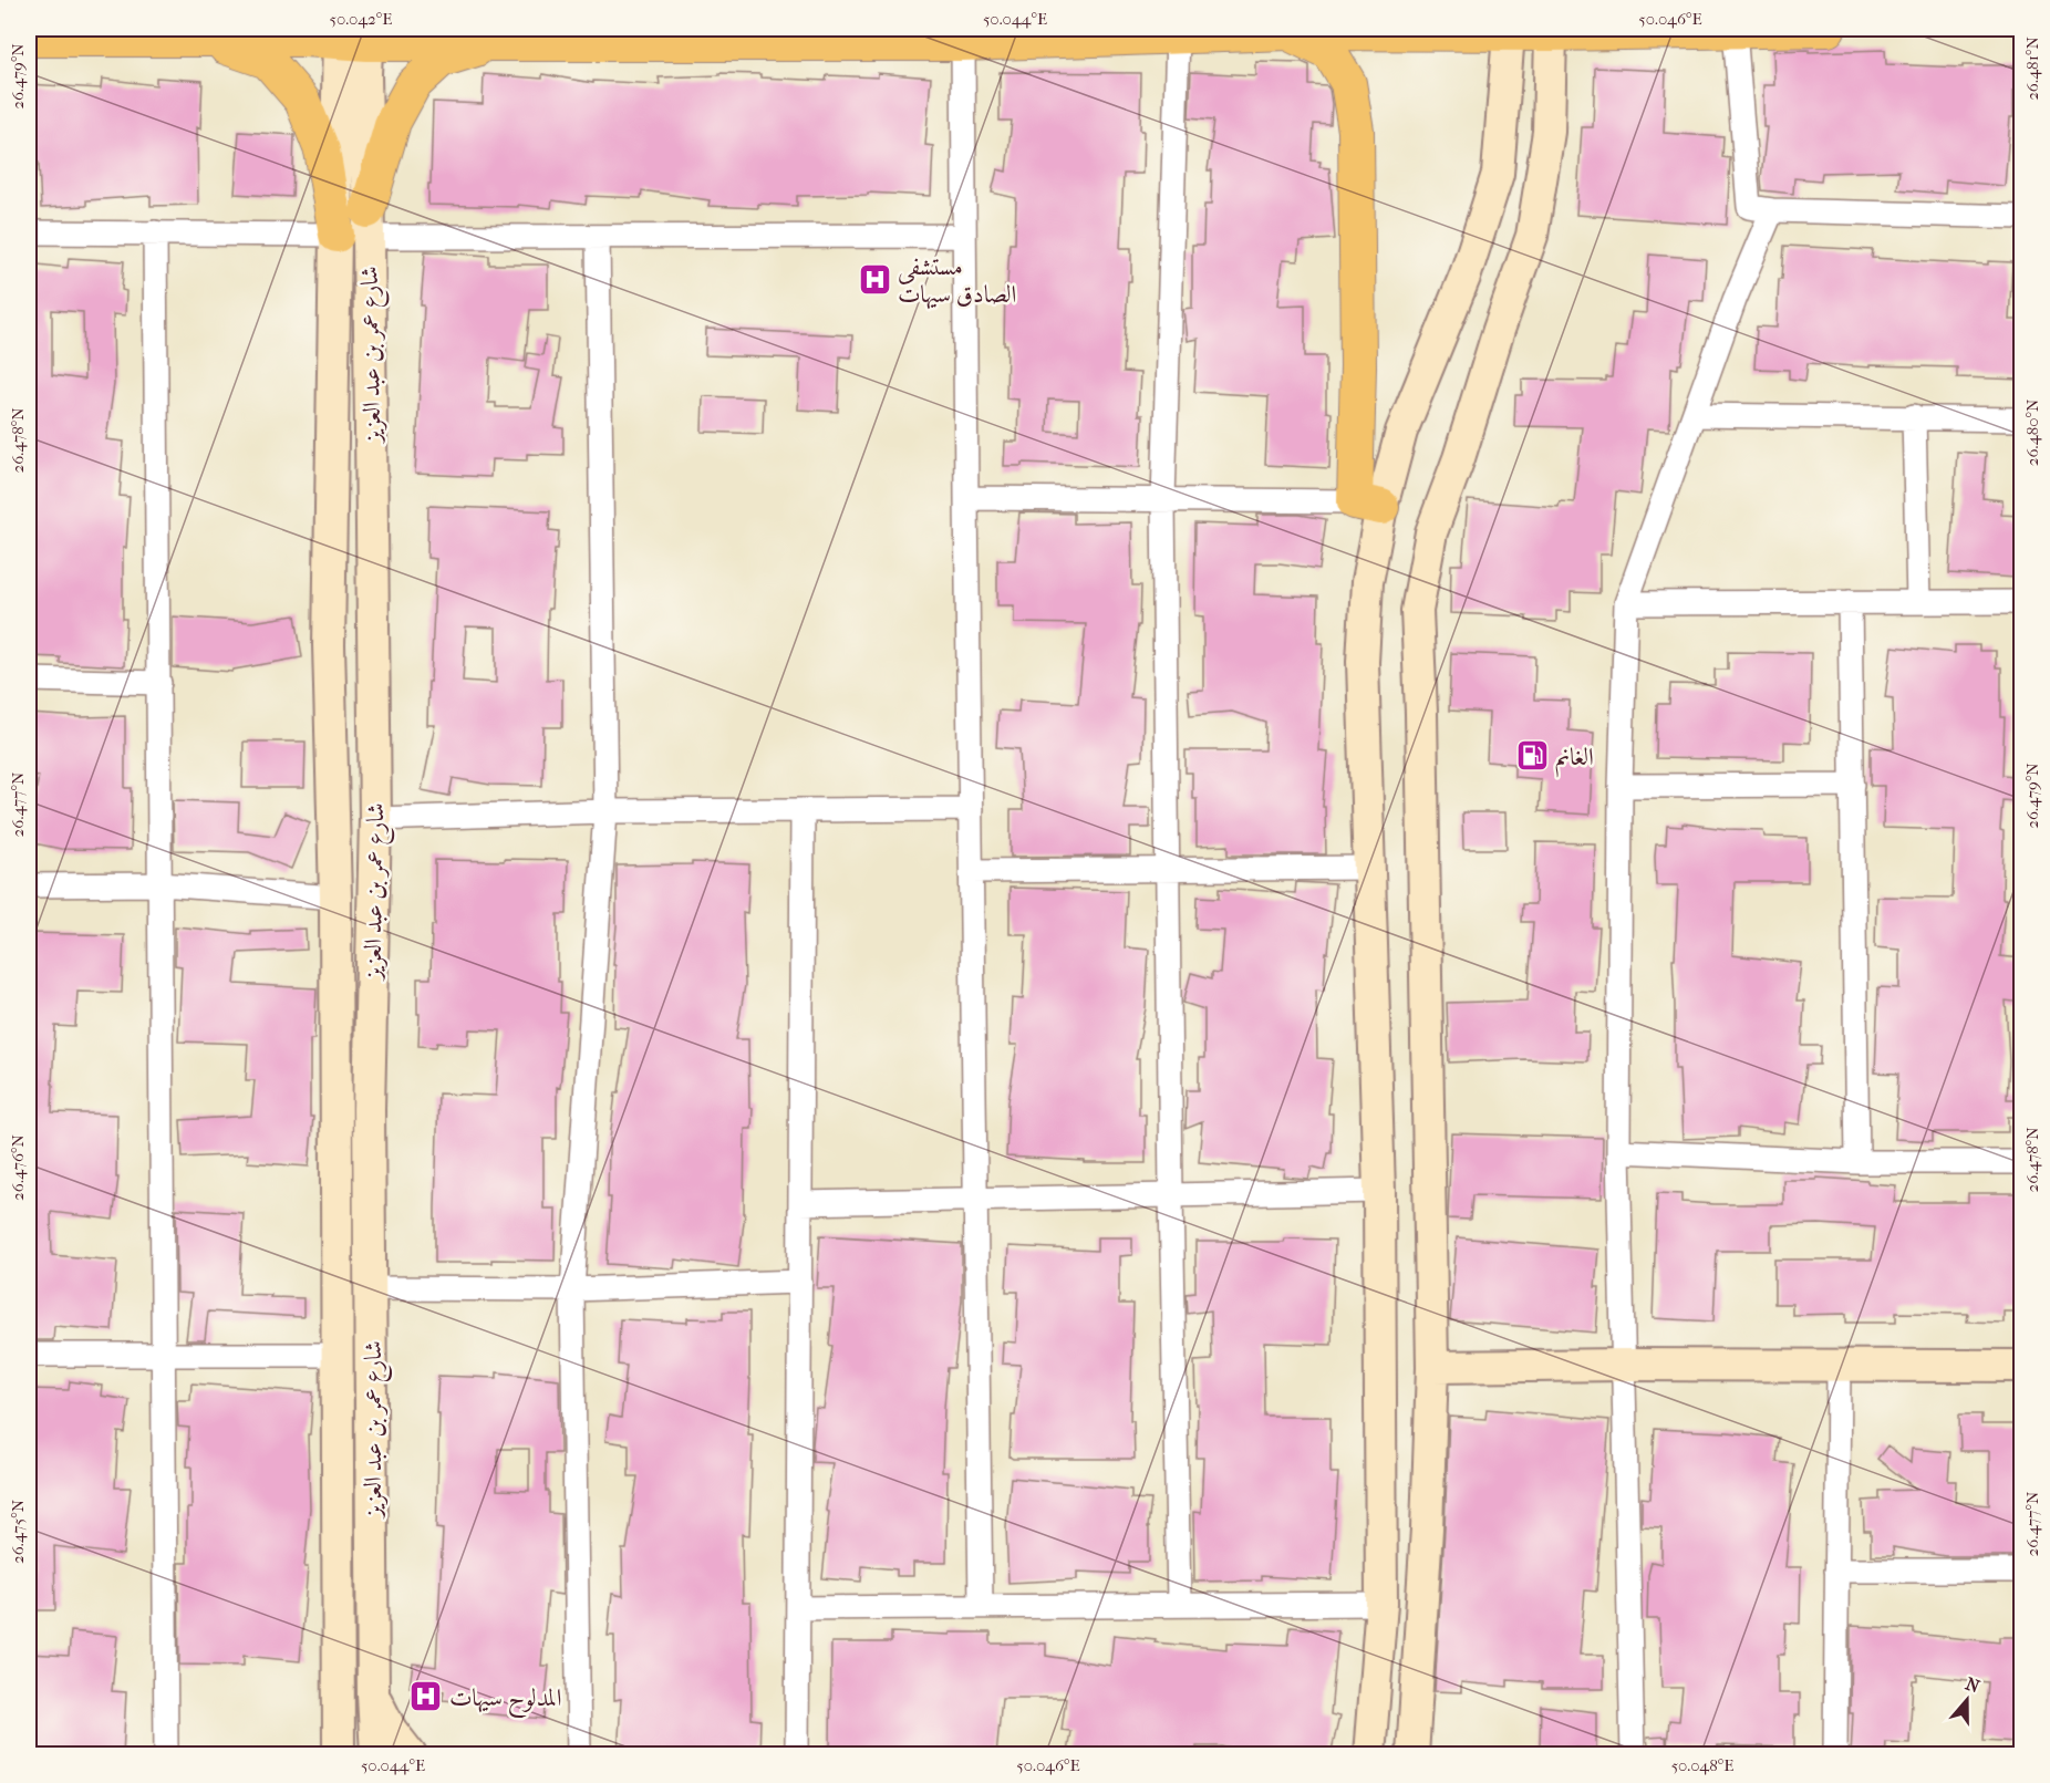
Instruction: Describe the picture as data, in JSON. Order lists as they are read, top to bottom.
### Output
{
  "streets": {
    "street": ["شارع عمر بن عبد العزيز"]
  },
  "places": {
    "hospital": ["مستشفى الصادق سيهات", "المدلوح سيهات"],
    "fuel station": ["الغانم"]
  },
  "north": "top",
  "coordinates": [
    "50.042°E",
    "50.044°E",
    "50.046°E",
    "26.481°N",
    "26.479°N",
    "26.480°N",
    "26.478°N",
    "26.477°N",
    "26.476°N",
    "26.475°N",
    "50.048°E"
  ]
}
